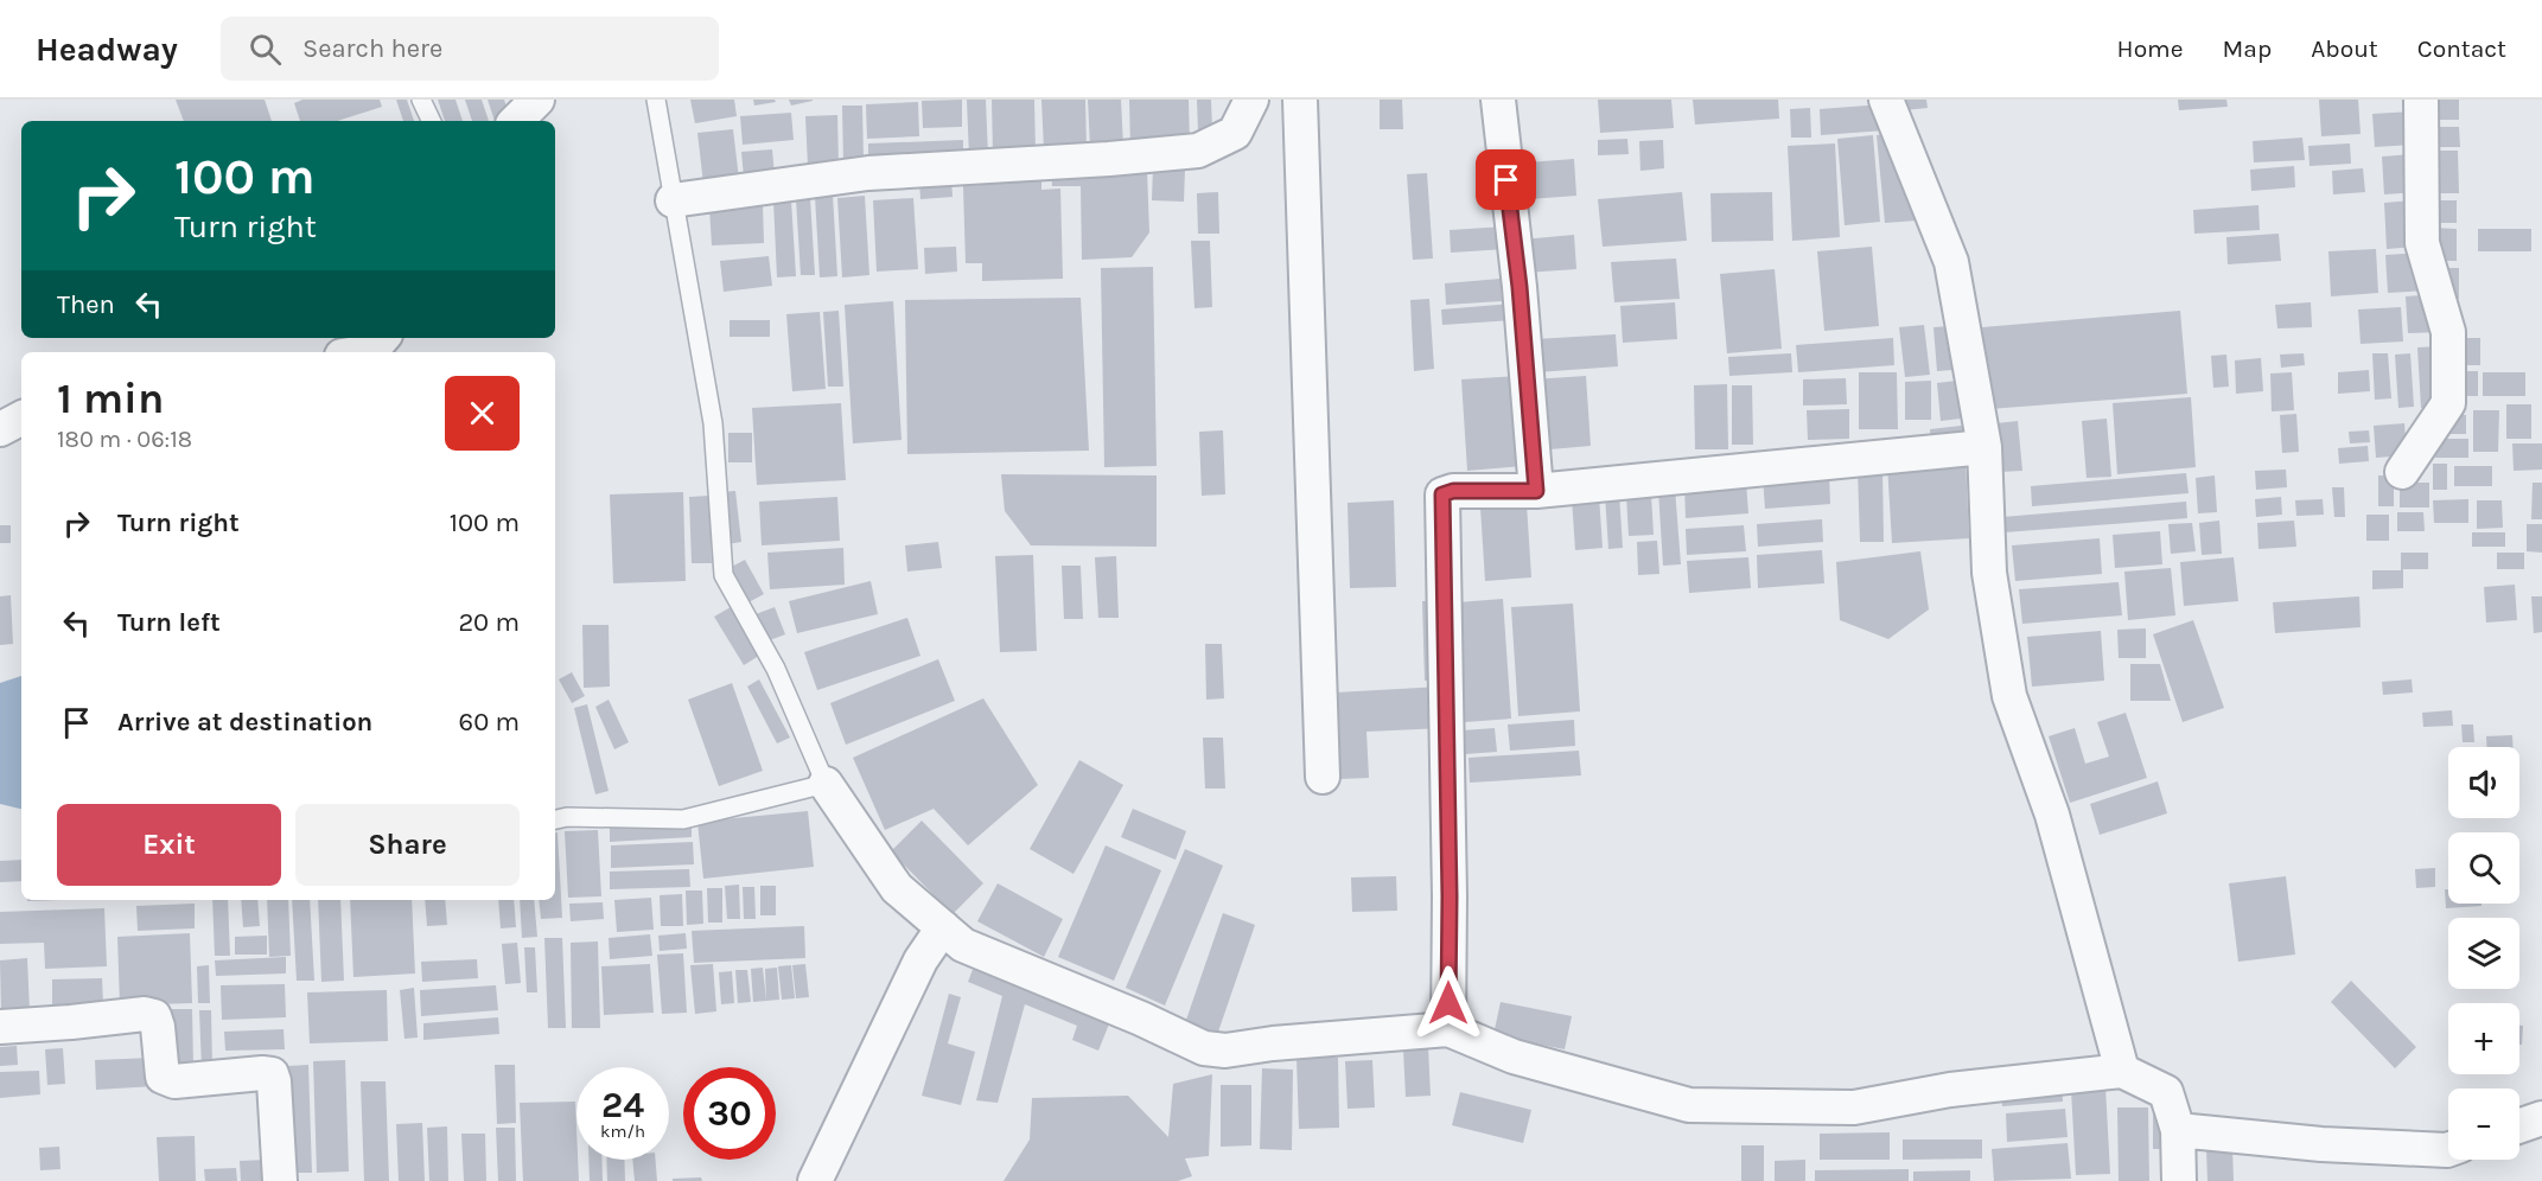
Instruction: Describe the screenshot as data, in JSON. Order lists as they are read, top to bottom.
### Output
{
  "page": {
    "header": "Headway",
    "search": "Search here",
    "nav": [
      "Home",
      "Map",
      "About",
      "Contact"
    ],
    "turn": ["100 m", "Turn right"],
    "then": "Then",
    "heading": ["1 min", "180 m · 06:18"],
    "list": [
      {
        "name": "Turn right",
        "value": "100 m"
      },
      {
        "name": "Turn left",
        "value": "20 m"
      },
      {
        "name": "Arrive at destination",
        "value": "60 m"
      }
    ],
    "map_buttons": ["+", "−"],
    "buttons": ["Exit", "Share"],
    "speed": "24 km/h",
    "limit": "30"
  }
}
